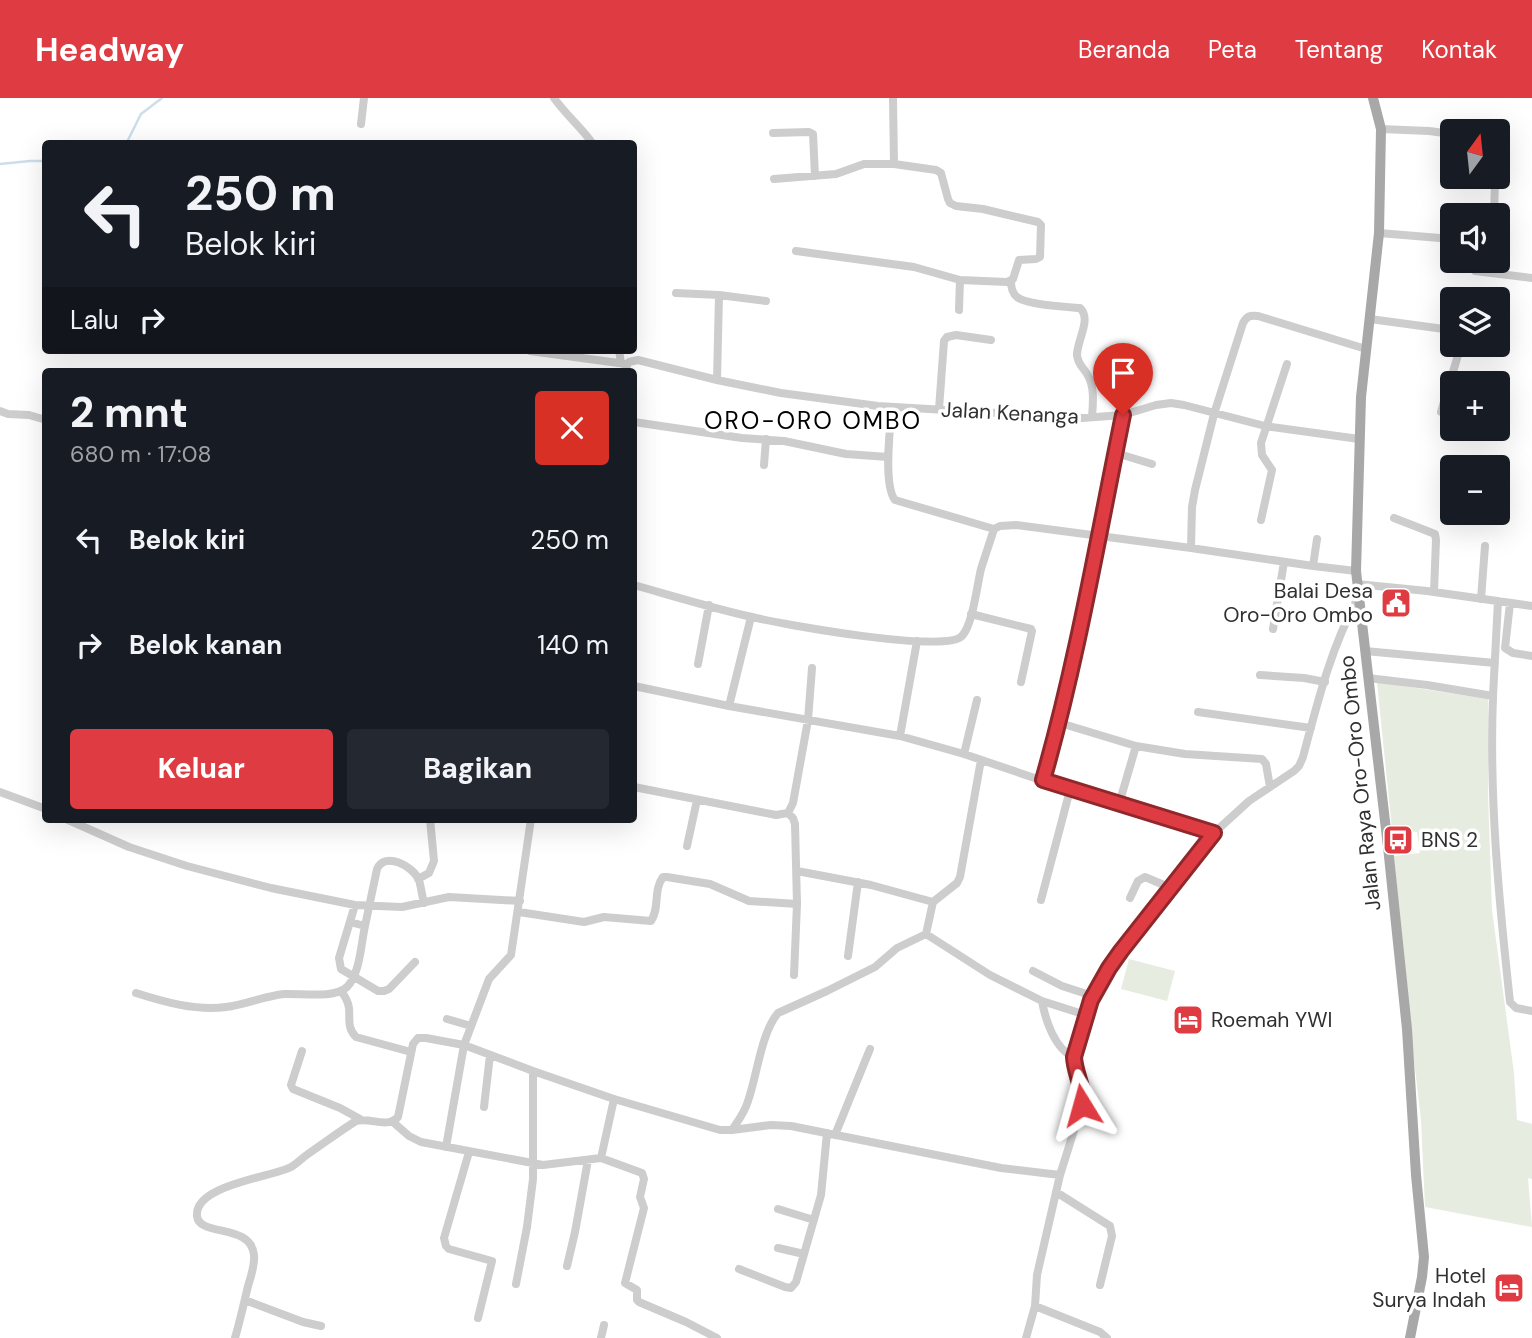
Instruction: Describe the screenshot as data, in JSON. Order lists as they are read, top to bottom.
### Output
{
  "streets": {
    "main road": ["Jalan Raya Oro-Oro Ombo"],
    "street": ["Jalan Kenanga"]
  },
  "crossings": [
    ["Jalan Kenanga", "Jalan Raya Oro-Oro Ombo"]
  ],
  "districts": ["ORO-ORO OMBO"],
  "places": {
    "public building": ["Balai Desa Oro-Oro Ombo"],
    "bus stop": ["BNS 2"],
    "hotel": ["Roemah YWI", "Hotel Surya Indah"]
  },
  "north": "top",
  "page": {
    "header": "Headway",
    "nav": [
      "Beranda",
      "Peta",
      "Tentang",
      "Kontak"
    ],
    "map_buttons": ["+", "−"],
    "turn": ["250 m", "Belok kiri"],
    "then": "Lalu",
    "heading": ["2 mnt", "680 m · 17:08"],
    "list": [
      {
        "name": "Belok kiri",
        "value": "250 m"
      },
      {
        "name": "Belok kanan",
        "value": "140 m"
      }
    ],
    "buttons": ["Keluar", "Bagikan"]
  }
}
